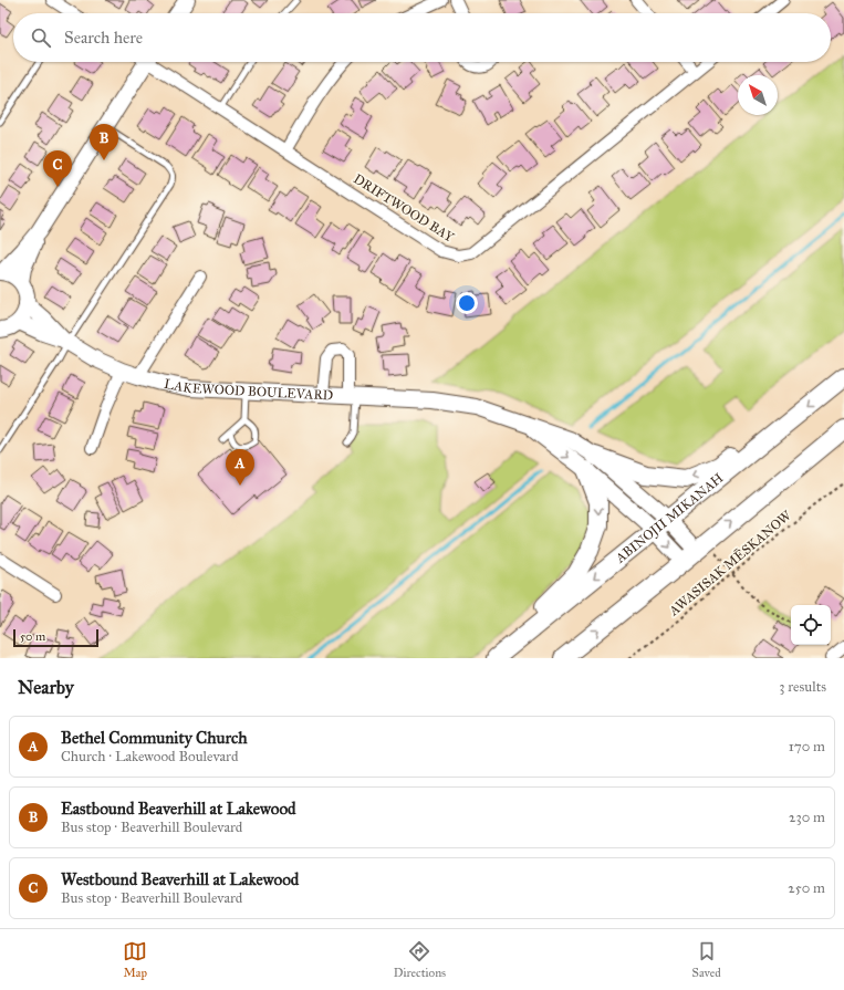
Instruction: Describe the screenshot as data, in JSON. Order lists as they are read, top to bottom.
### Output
{
  "streets": {
    "main road": ["ABINOJII MIKANAH"],
    "street": ["DRIFTWOOD BAY", "LAKEWOOD BOULEVARD"],
    "path": ["AWASISAK MĒSKANOW"]
  },
  "crossings": [
    ["LAKEWOOD BOULEVARD", "ABINOJII MIKANAH"]
  ],
  "scale_bar": "50 m",
  "north": "top left",
  "page": {
    "search": "Search here",
    "pins": ["B", "C", "A"],
    "scale": "50 m",
    "heading": ["Nearby", "3 results"],
    "list": [
      {
        "mark": "A",
        "name": "Bethel Community Church",
        "note": "Church · Lakewood Boulevard",
        "value": "170 m"
      },
      {
        "mark": "B",
        "name": "Eastbound Beaverhill at Lakewood",
        "note": "Bus stop · Beaverhill Boulevard",
        "value": "230 m"
      },
      {
        "mark": "C",
        "name": "Westbound Beaverhill at Lakewood",
        "note": "Bus stop · Beaverhill Boulevard",
        "value": "250 m"
      }
    ],
    "nav": ["Map", "Directions", "Saved"]
  }
}
